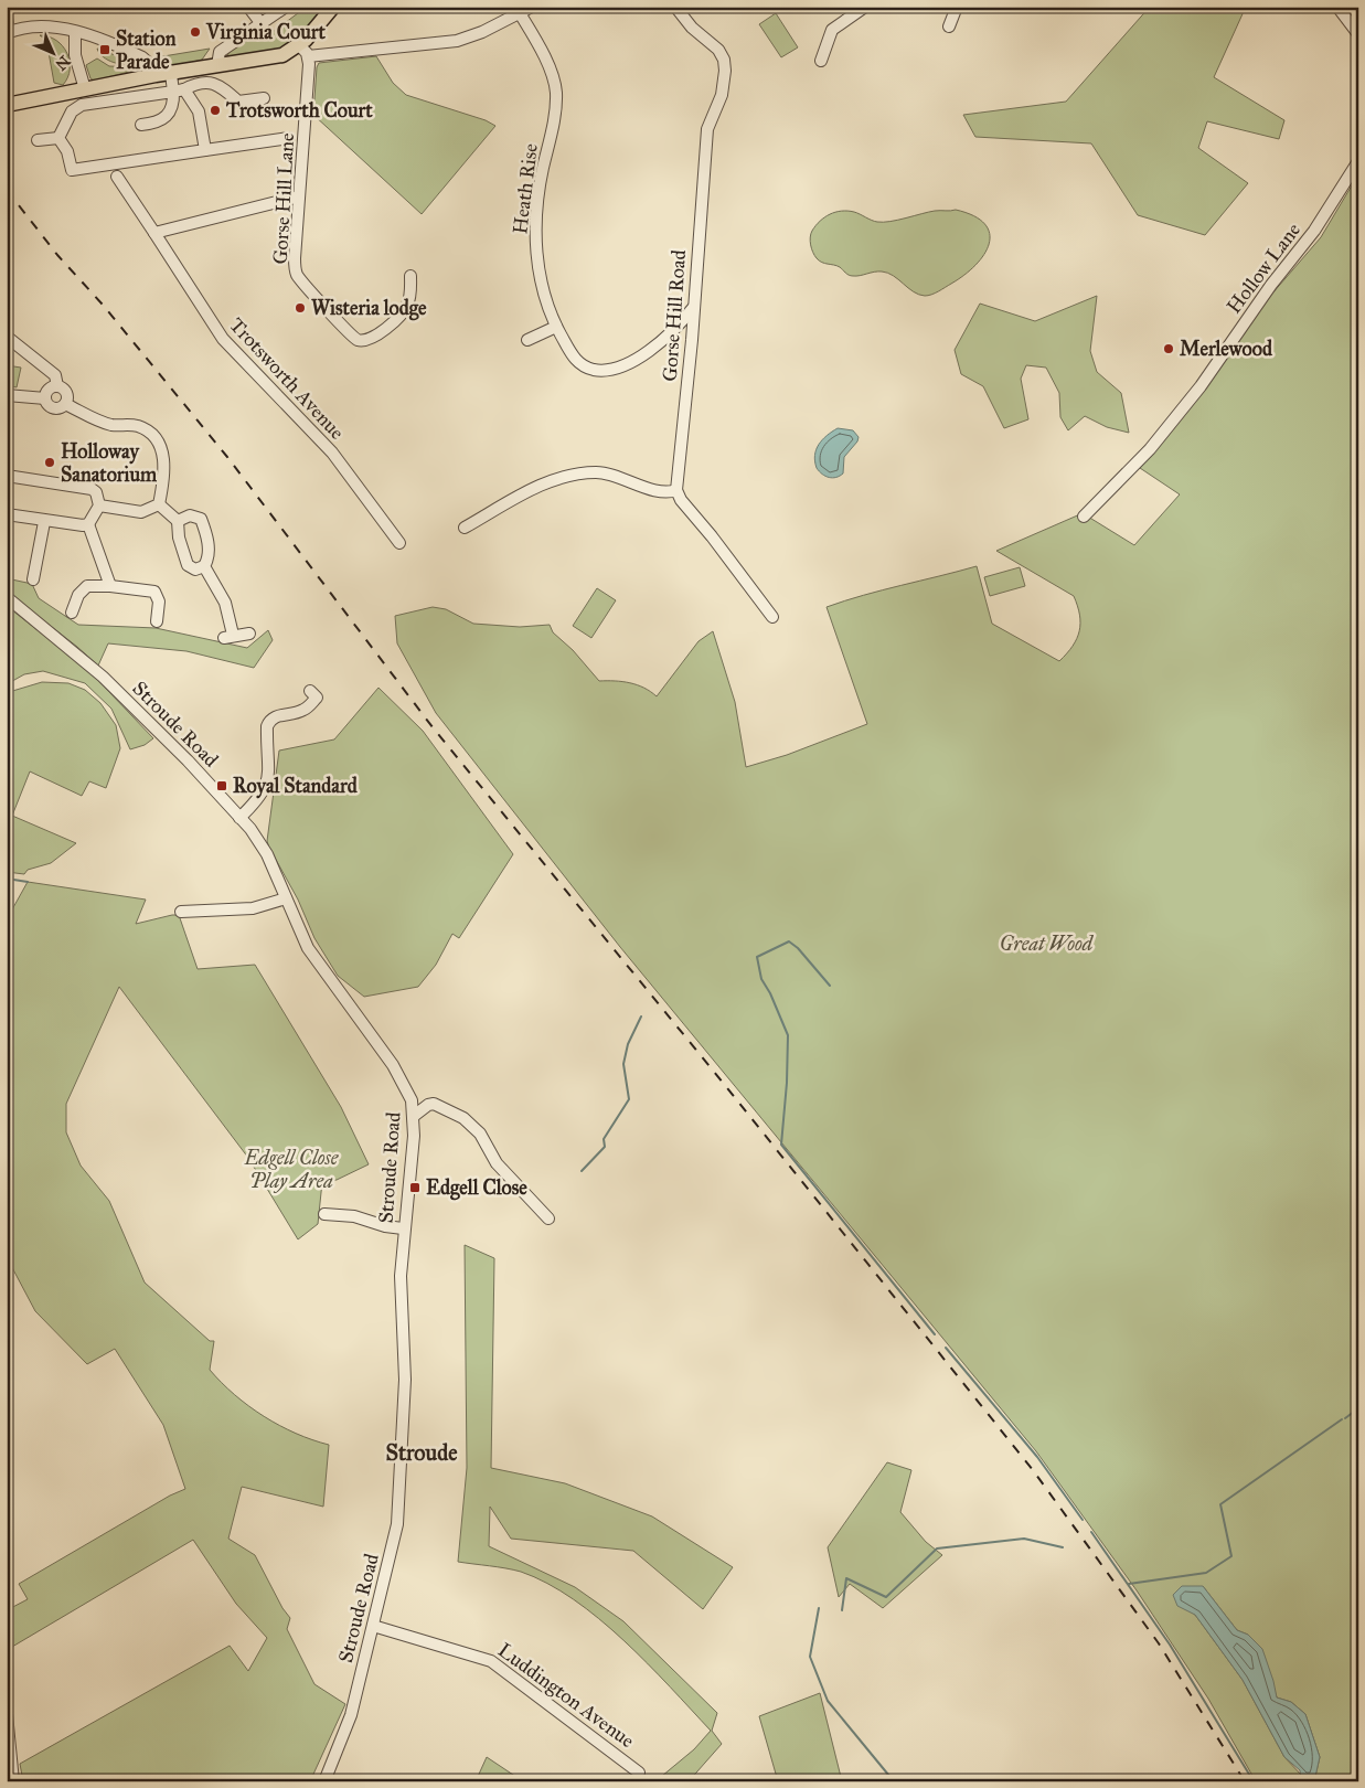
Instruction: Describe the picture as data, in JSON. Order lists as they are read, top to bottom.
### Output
{
  "streets": {
    "street": [
      "Heath Rise",
      "Gorse Hill Lane",
      "Hollow Lane",
      "Gorse Hill Road",
      "Trotsworth Avenue",
      "Stroude Road",
      "Luddington Avenue"
    ]
  },
  "crossings": [
    ["Heath Rise", "Gorse Hill Road"],
    ["Stroude Road", "Luddington Avenue"]
  ],
  "districts": ["Stroude"],
  "parks": ["Great Wood", "Edgell Close Play Area"],
  "places": {
    "other": [
      "Virginia Court",
      "Trotsworth Court",
      "Wisteria lodge",
      "Merlewood",
      "Holloway Sanatorium"
    ],
    "transit": ["Station Parade", "Royal Standard", "Edgell Close"]
  },
  "north": "bottom right"
}
